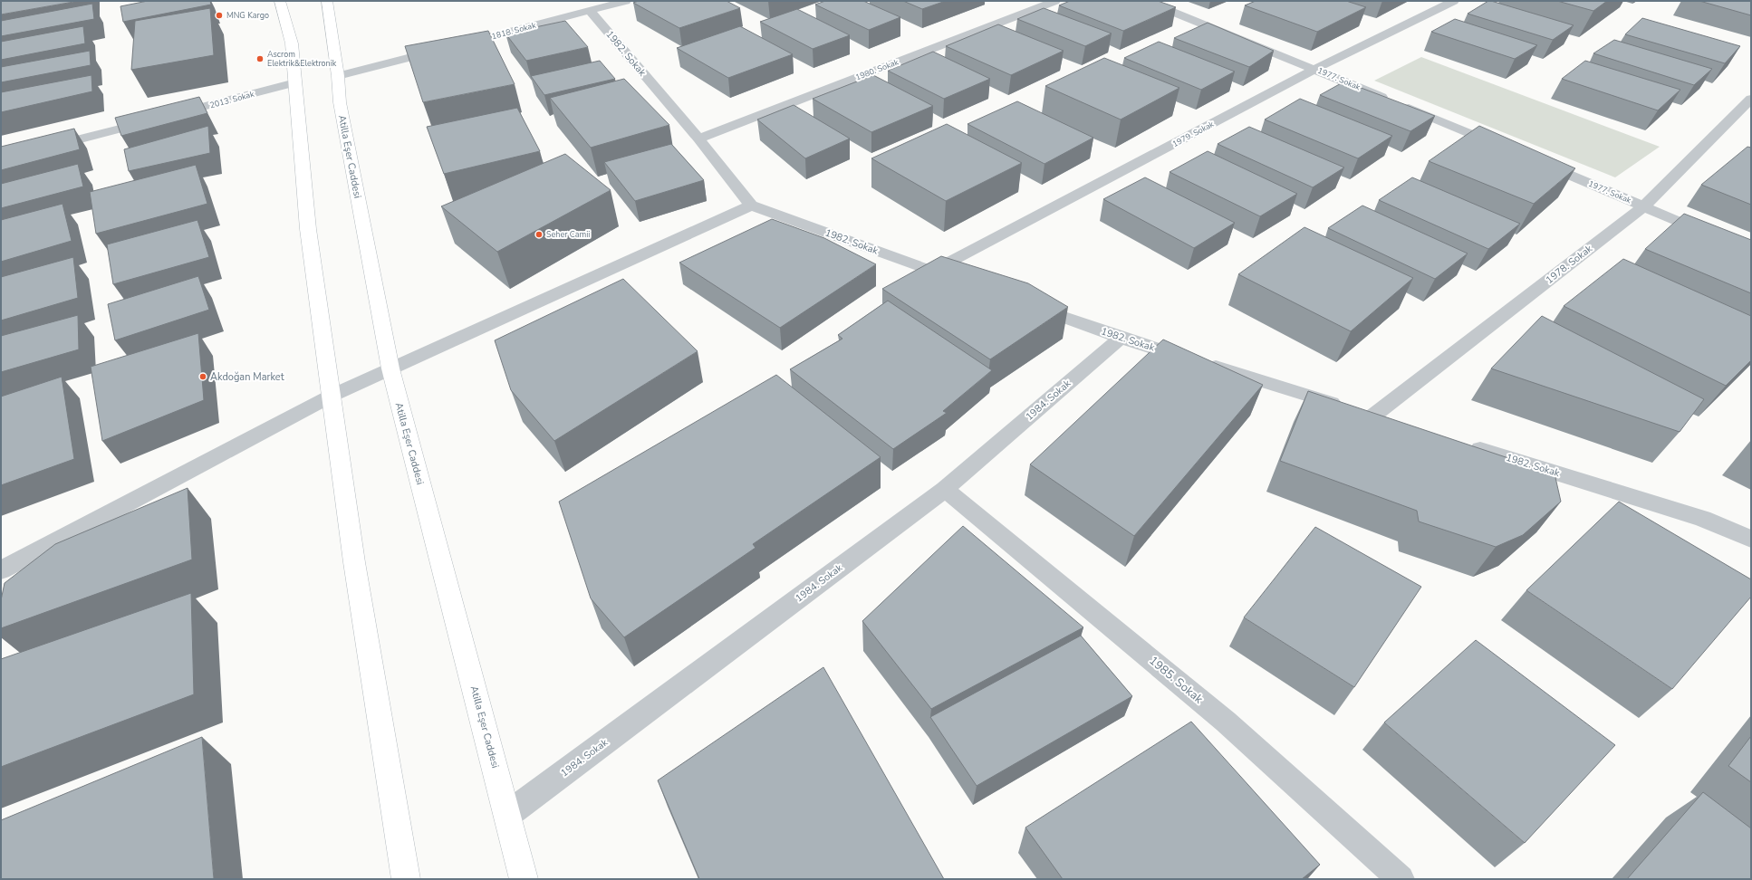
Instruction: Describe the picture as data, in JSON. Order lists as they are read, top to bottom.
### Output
{
  "streets": {
    "main road": ["Atilla Eşer Caddesi"],
    "street": [
      "1818. Sokak",
      "1982. Sokak",
      "1980. Sokak",
      "1977. Sokak",
      "2013. Sokak",
      "1979. Sokak",
      "1978. Sokak",
      "1984. Sokak",
      "1985. Sokak"
    ]
  },
  "crossings": [
    ["1818. Sokak", "1982. Sokak"],
    ["1818. Sokak", "Atilla Eşer Caddesi"],
    ["1982. Sokak", "1980. Sokak"],
    ["1982. Sokak", "1979. Sokak"],
    ["1982. Sokak", "1978. Sokak"],
    ["1982. Sokak", "1984. Sokak"],
    ["1977. Sokak", "1979. Sokak"],
    ["1977. Sokak", "1978. Sokak"],
    ["Atilla Eşer Caddesi", "1984. Sokak"],
    ["1984. Sokak", "1985. Sokak"]
  ],
  "places": [
    "MNG Kargo",
    "Ascrom Elektrik&Elektronik",
    "Seher Camii",
    "Akdoğan Market"
  ]
}
